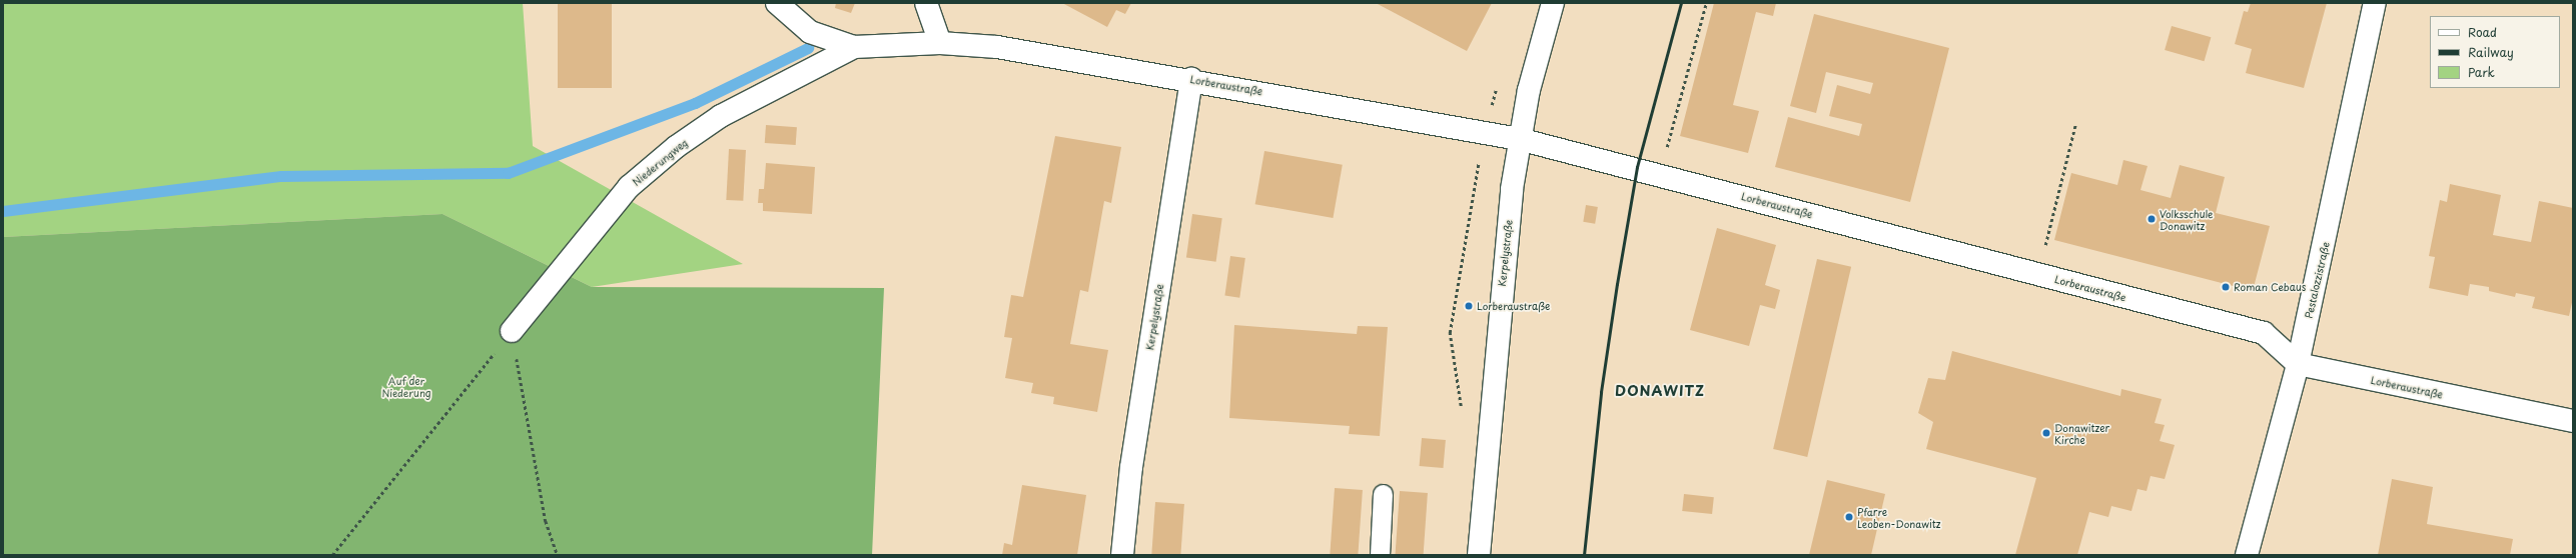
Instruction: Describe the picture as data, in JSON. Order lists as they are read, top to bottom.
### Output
{
  "streets": {
    "street": [
      "Lorberaustraße",
      "Niederungweg",
      "Kerpelystraße",
      "Pestalozzistraße"
    ]
  },
  "crossings": [
    ["Lorberaustraße", "Niederungweg"],
    ["Lorberaustraße", "Kerpelystraße"],
    ["Lorberaustraße", "Pestalozzistraße"]
  ],
  "districts": ["DONAWITZ"],
  "parks": ["Auf der Niederung"],
  "places": [
    "Volksschule Donawitz",
    "Roman Cebaus",
    "Lorberaustraße",
    "Donawitzer Kirche",
    "Pfarre Leoben-Donawitz"
  ],
  "legend": ["Road", "Railway", "Park"]
}
